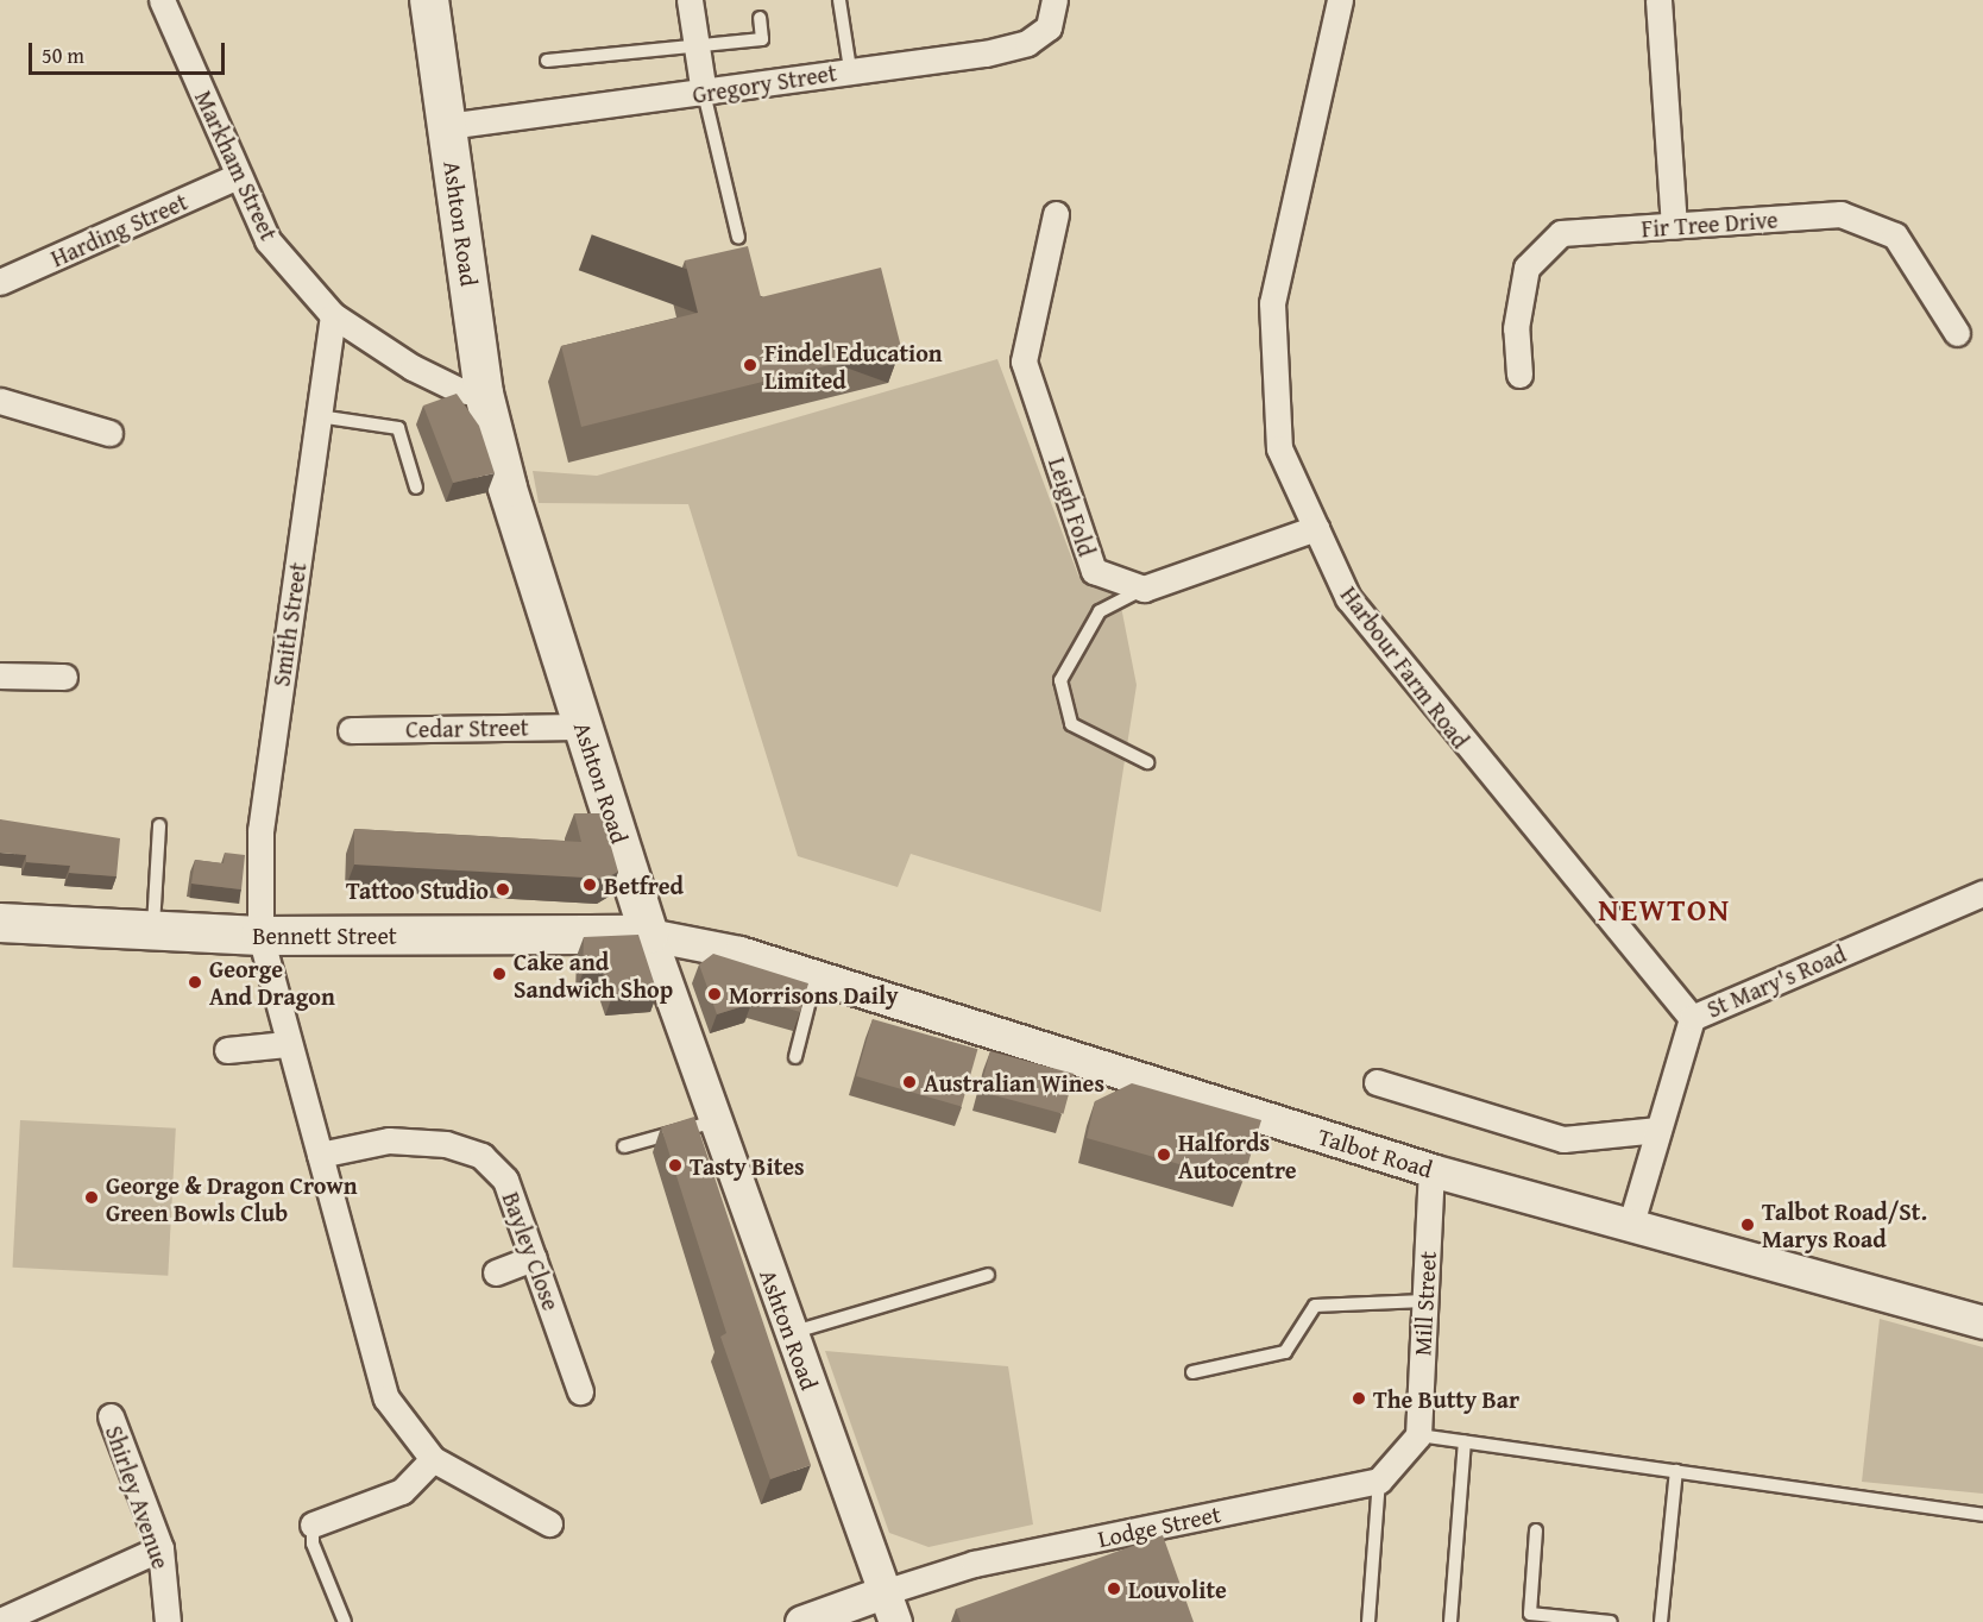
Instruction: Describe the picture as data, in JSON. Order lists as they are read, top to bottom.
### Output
{
  "streets": {
    "main road": ["Ashton Road", "Bennett Street"],
    "street": [
      "Gregory Street",
      "Markham Street",
      "Fir Tree Drive",
      "Harding Street",
      "Leigh Fold",
      "Smith Street",
      "Harbour Farm Road",
      "Cedar Street",
      "St Mary's Road",
      "Talbot Road",
      "Bayley Close",
      "Mill Street",
      "Shirley Avenue",
      "Lodge Street"
    ]
  },
  "crossings": [
    ["Gregory Street", "Ashton Road"],
    ["Markham Street", "Ashton Road"],
    ["Markham Street", "Harding Street"],
    ["Markham Street", "Smith Street"],
    ["Ashton Road", "Cedar Street"],
    ["Ashton Road", "Bennett Street"],
    ["Ashton Road", "Talbot Road"],
    ["Ashton Road", "Lodge Street"],
    ["Smith Street", "Bennett Street"],
    ["Smith Street", "Bayley Close"],
    ["Harbour Farm Road", "St Mary's Road"],
    ["Bennett Street", "Talbot Road"],
    ["St Mary's Road", "Talbot Road"],
    ["Talbot Road", "Mill Street"]
  ],
  "districts": ["NEWTON"],
  "places": [
    "Findel Education Limited",
    "Betfred",
    "Tattoo Studio",
    "Cake and Sandwich Shop",
    "George And Dragon",
    "Morrisons Daily",
    "Australian Wines",
    "Halfords Autocentre",
    "Tasty Bites",
    "George & Dragon Crown Green Bowls Club",
    "Talbot Road/St. Marys Road",
    "The Butty Bar",
    "Louvolite"
  ],
  "scale_bar": "50 m"
}
